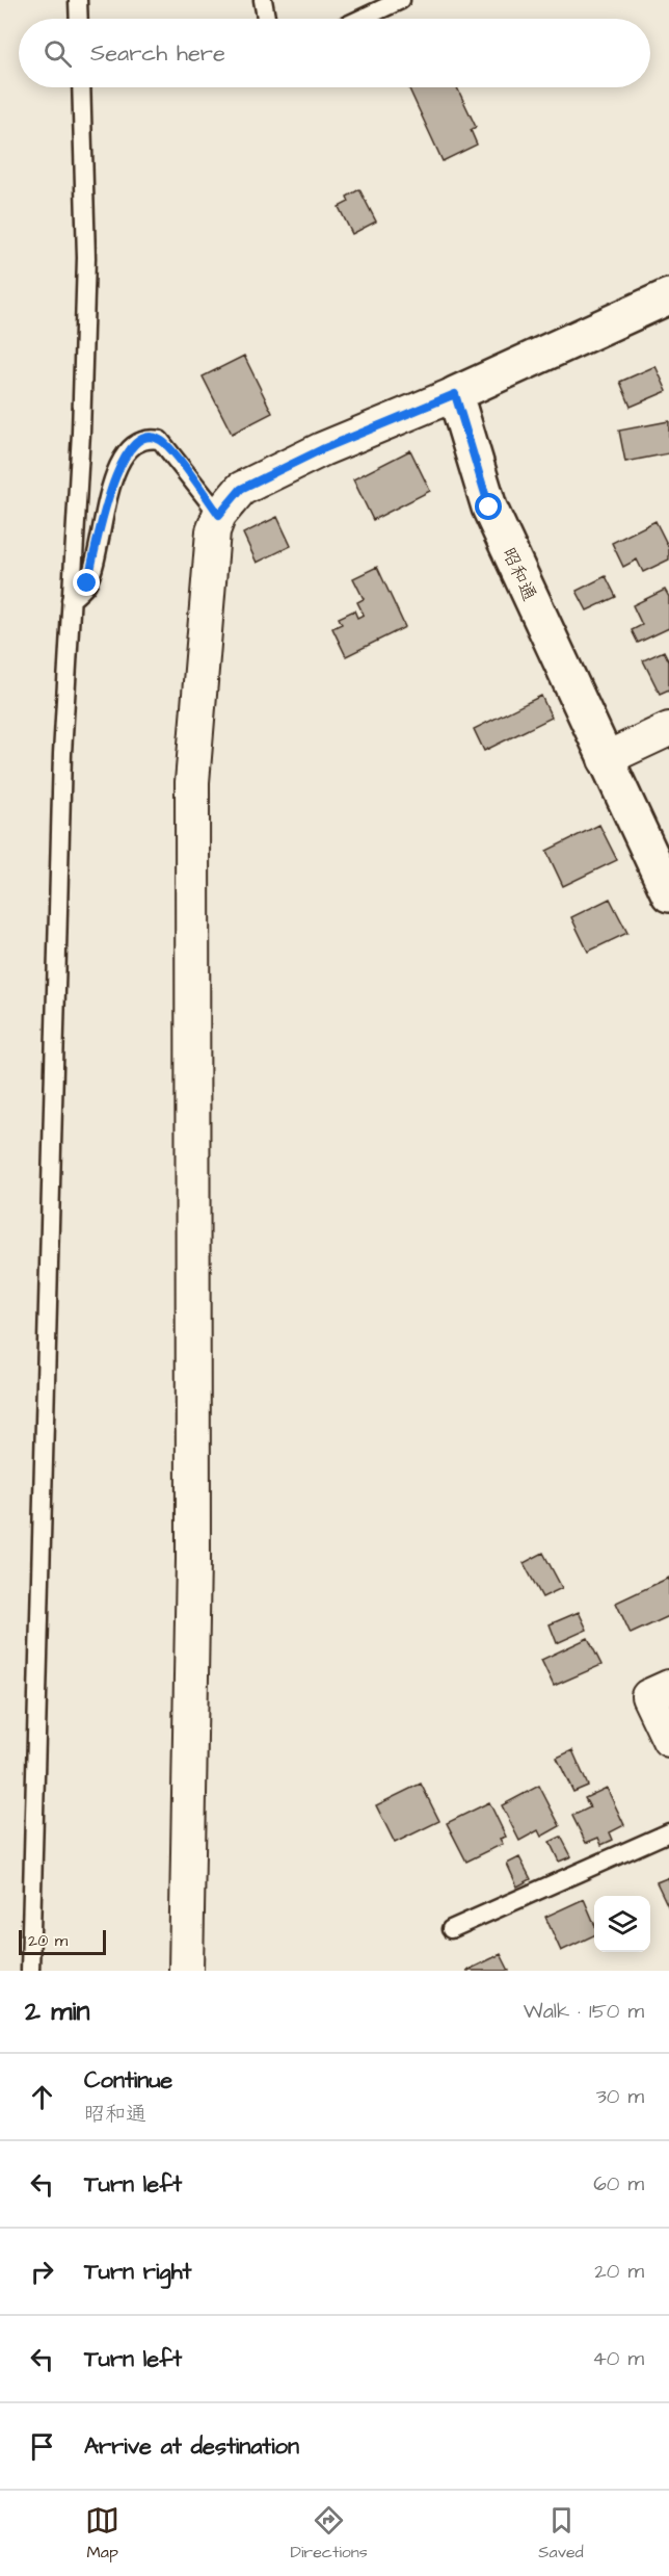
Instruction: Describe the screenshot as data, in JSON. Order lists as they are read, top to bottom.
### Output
{
  "streets": {
    "street": ["昭和通"]
  },
  "scale_bar": "20 m",
  "page": {
    "search": "Search here",
    "scale": "20 m",
    "heading": ["2 min", "Walk · 150 m"],
    "list": [
      ["Continue", "昭和通", "30 m"],
      ["Turn left", "60 m"],
      ["Turn right", "20 m"],
      ["Turn left", "40 m"],
      "Arrive at destination"
    ],
    "nav": ["Map", "Directions", "Saved"]
  }
}
